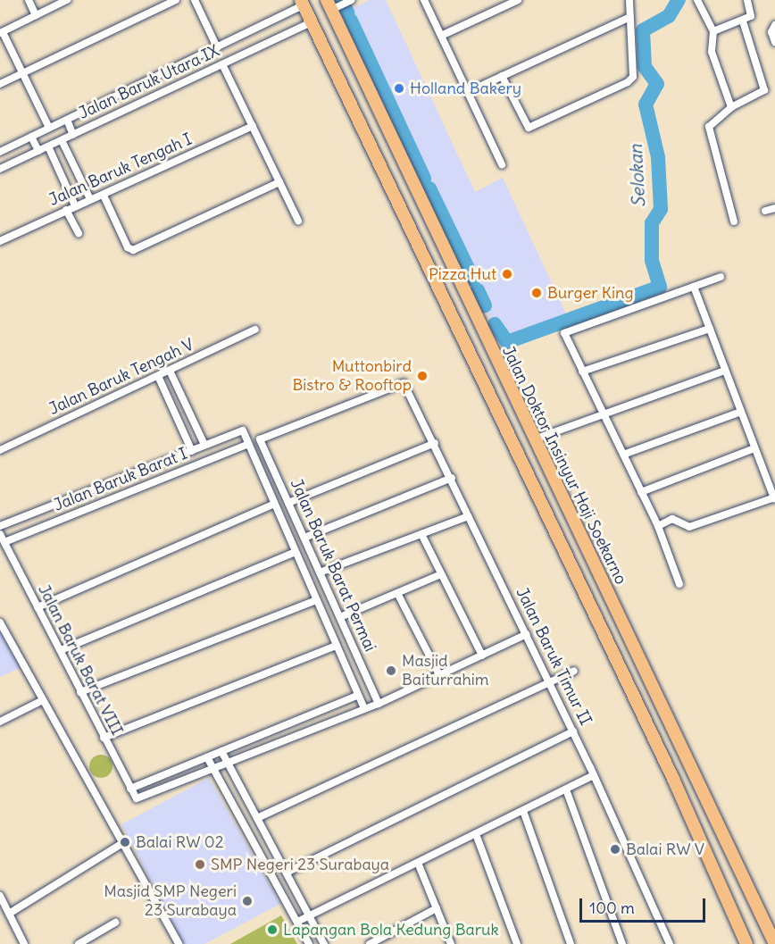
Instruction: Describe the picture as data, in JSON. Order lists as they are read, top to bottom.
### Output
{
  "streets": {
    "main road": ["Jalan Doktor Insinyur Haji Soekarno"],
    "street": [
      "Jalan Baruk Utara IX",
      "Jalan Baruk Tengah I",
      "Jalan Baruk Tengah V",
      "Jalan Baruk Barat I",
      "Jalan Baruk Barat Permai",
      "Jalan Baruk Timur II",
      "Jalan Baruk Barat VIII"
    ]
  },
  "crossings": [
    ["Jalan Baruk Barat I", "Jalan Baruk Barat Permai"],
    ["Jalan Baruk Barat I", "Jalan Baruk Barat VIII"],
    ["Jalan Baruk Barat Permai", "Jalan Baruk Timur II"]
  ],
  "water": ["Selokan"],
  "places": [
    "Holland Bakery",
    "Pizza Hut",
    "Burger King",
    "Muttonbird Bistro & Rooftop",
    "Masjid Baiturrahim",
    "Balai RW 02",
    "Balai RW V",
    "SMP Negeri 23 Surabaya",
    "Masjid SMP Negeri 23 Surabaya",
    "Lapangan Bola Kedung Baruk"
  ],
  "scale_bar": "100 m"
}
